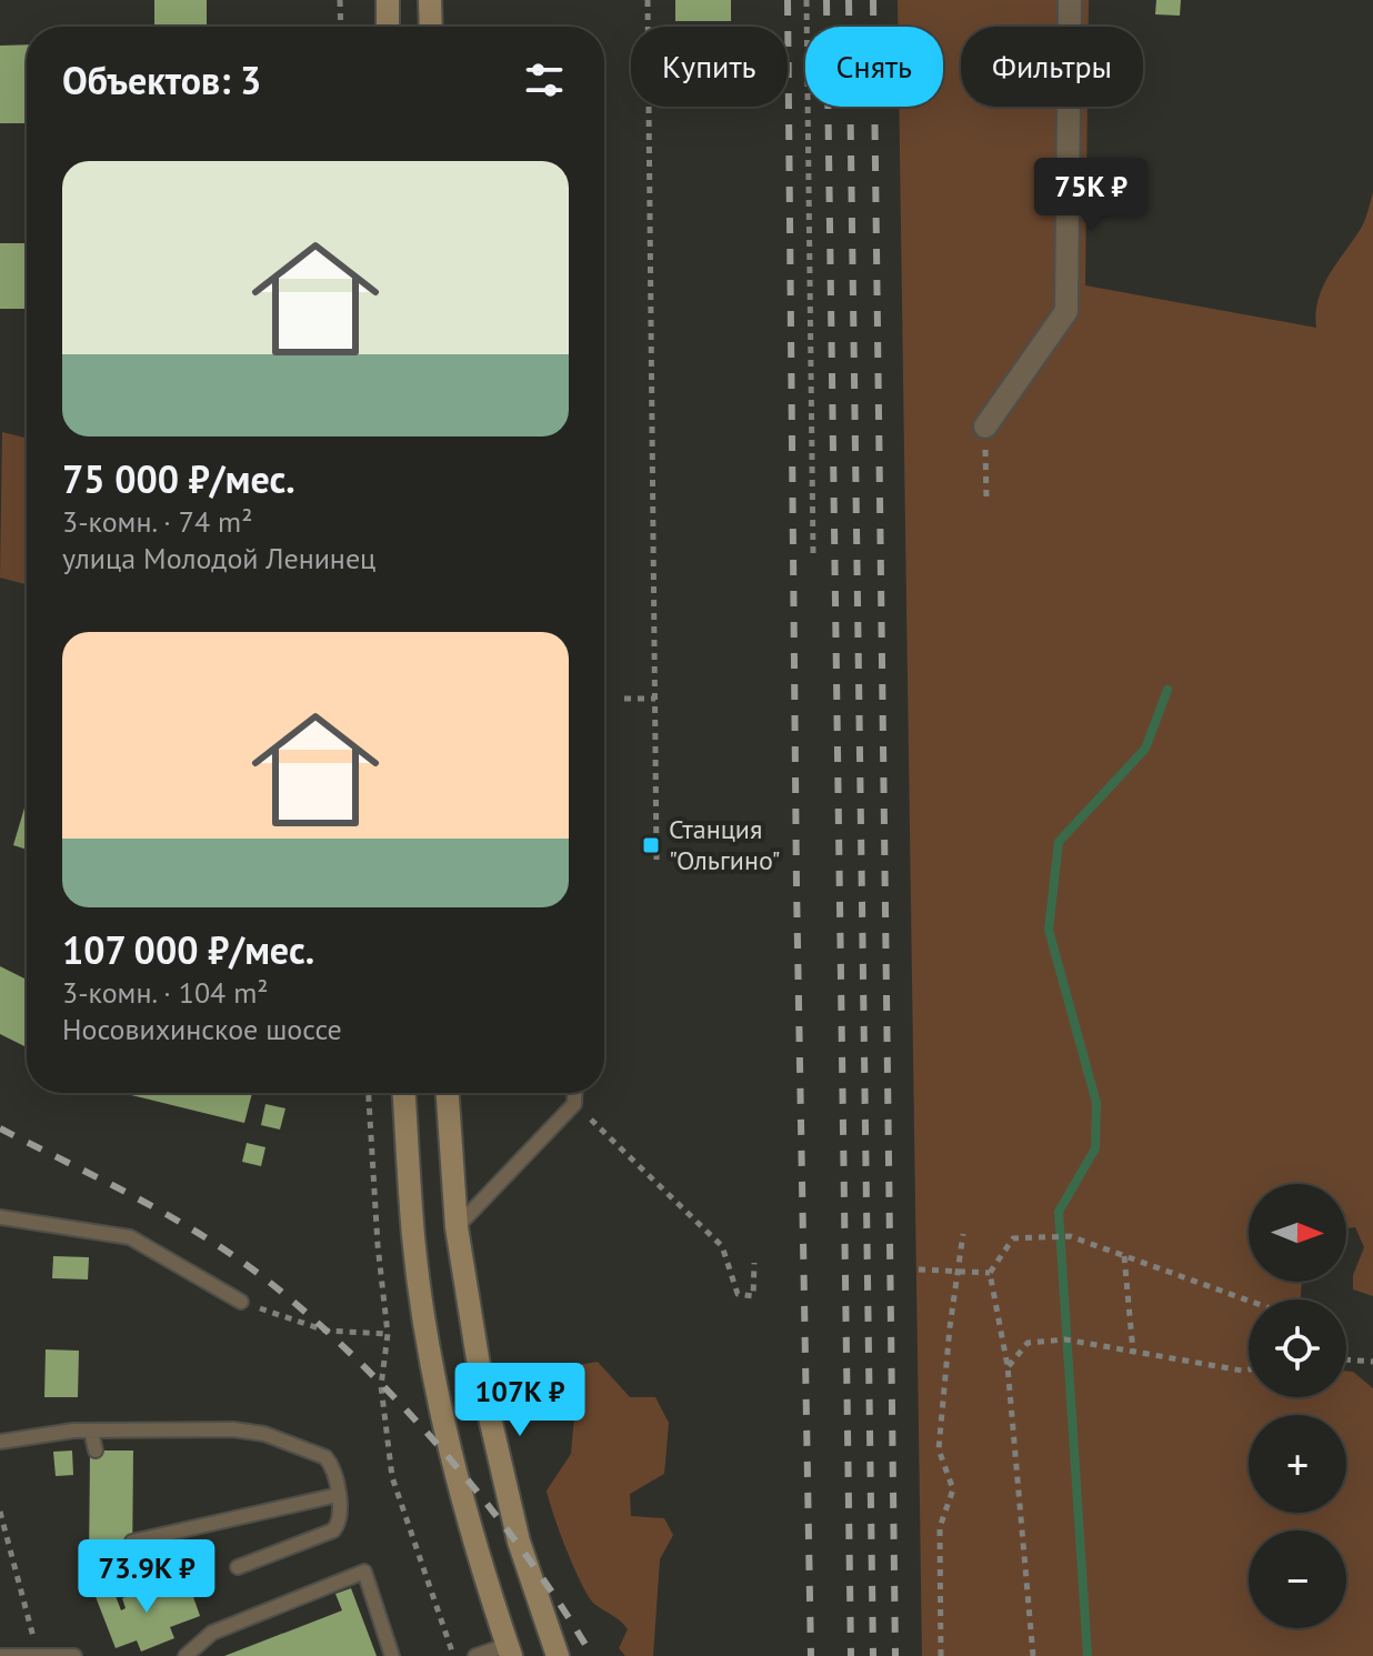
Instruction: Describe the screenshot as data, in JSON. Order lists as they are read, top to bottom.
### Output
{
  "places": {
    "transit": ["Станция \"Ольгино\""]
  },
  "north": "right",
  "page": {
    "chip": ["Купить", "Снять", "Фильтры"],
    "heading": "Объектов: 3",
    "list": [
      {
        "name": "75 000 ₽/мес.",
        "note": "3-комн. · 74 m² · улица Молодой Ленинец"
      },
      {
        "name": "107 000 ₽/мес.",
        "note": "3-комн. · 104 m² · Носовихинское шоссе"
      }
    ],
    "price": ["75K ₽", "107K ₽", "73.9K ₽"],
    "map_buttons": ["+", "−"]
  }
}
